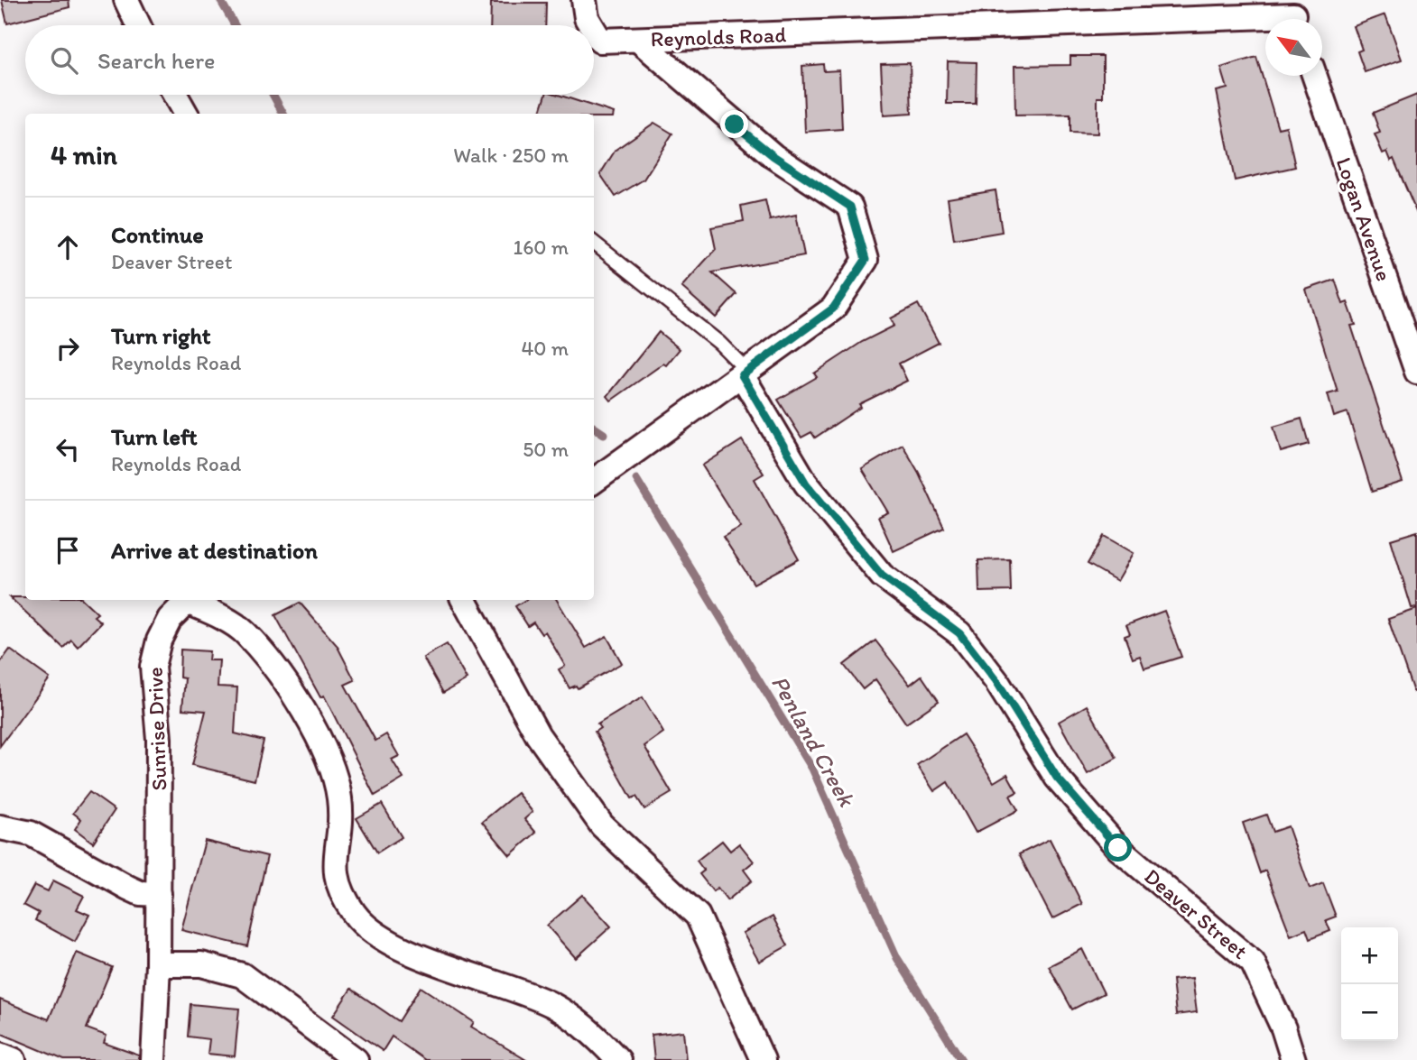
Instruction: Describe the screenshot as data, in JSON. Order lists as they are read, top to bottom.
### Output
{
  "streets": {
    "street": [
      "Reynolds Road",
      "Logan Avenue",
      "Sunrise Drive",
      "Deaver Street"
    ]
  },
  "crossings": [
    ["Reynolds Road", "Deaver Street"]
  ],
  "water": ["Penland Creek"],
  "north": "top left",
  "page": {
    "search": "Search here",
    "heading": ["4 min", "Walk · 250 m"],
    "list": [
      ["Continue", "Deaver Street", "160 m"],
      ["Turn right", "Reynolds Road", "40 m"],
      ["Turn left", "Reynolds Road", "50 m"],
      "Arrive at destination"
    ],
    "map_buttons": ["+", "−"]
  }
}
